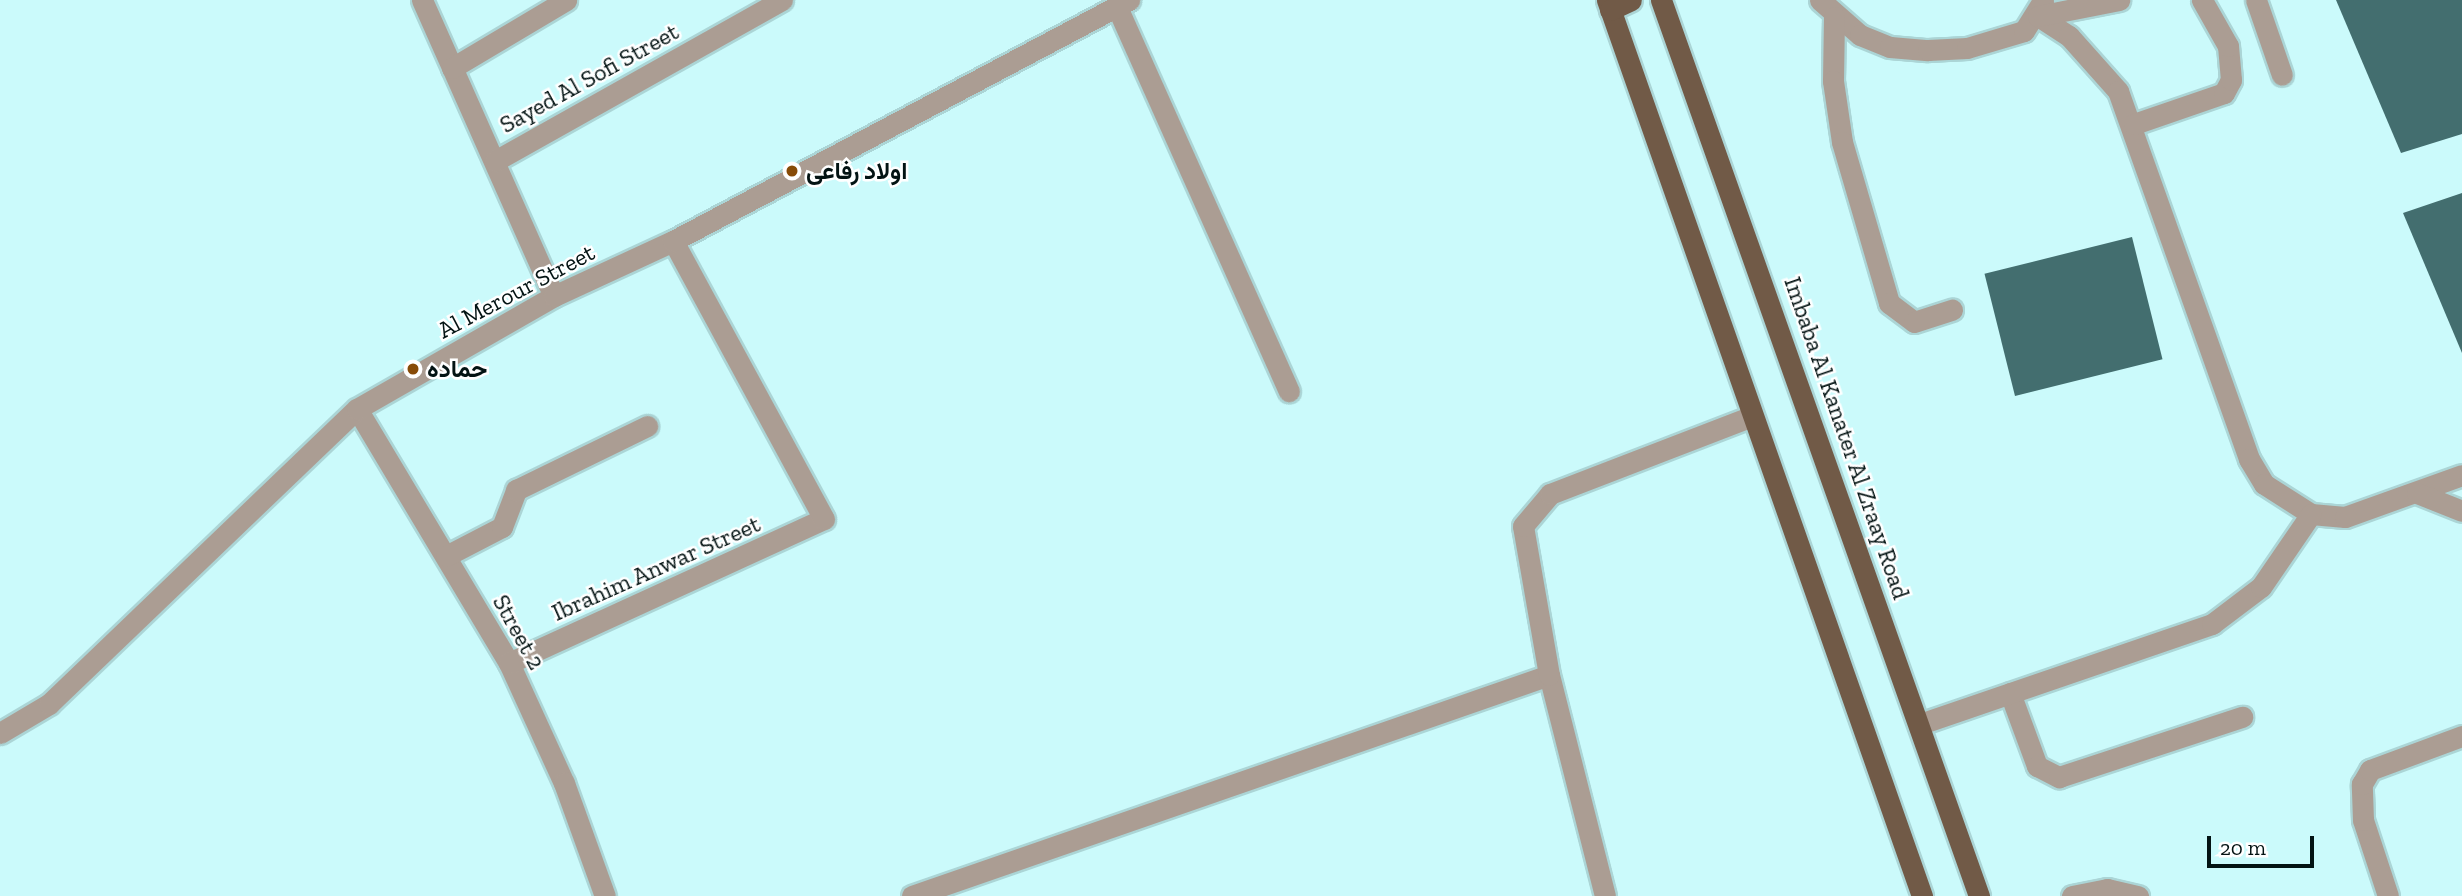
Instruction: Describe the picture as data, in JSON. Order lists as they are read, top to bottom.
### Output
{
  "streets": {
    "main road": ["Imbaba Al Kanater Al Zraay Road"],
    "street": [
      "Sayed Al Sofi Street",
      "Al Merour Street",
      "Ibrahim Anwar Street",
      "Street 2"
    ]
  },
  "crossings": [
    ["Al Merour Street", "Ibrahim Anwar Street"],
    ["Al Merour Street", "Street 2"],
    ["Ibrahim Anwar Street", "Street 2"]
  ],
  "places": ["اولاد رفاعى", "حماده"],
  "scale_bar": "20 m"
}
